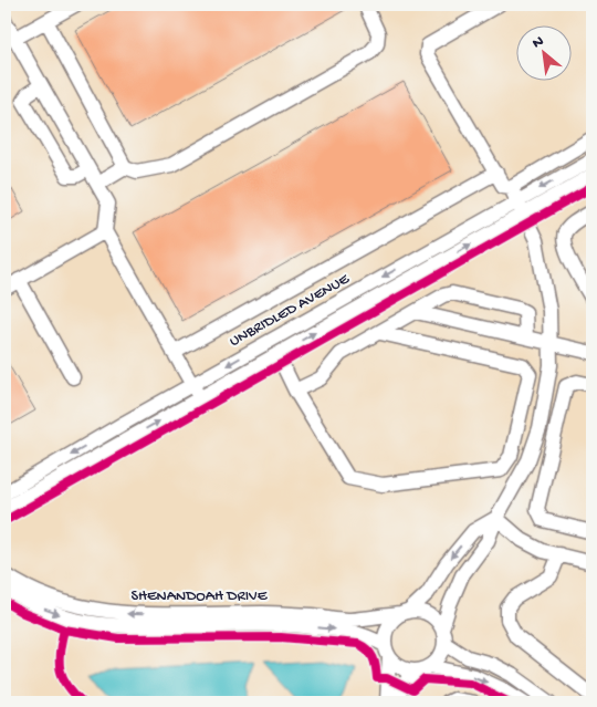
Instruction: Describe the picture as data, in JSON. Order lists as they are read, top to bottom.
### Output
{
  "streets": {
    "street": ["UNBRIDLED AVENUE", "SHENANDOAH DRIVE"]
  },
  "north": "top left"
}
